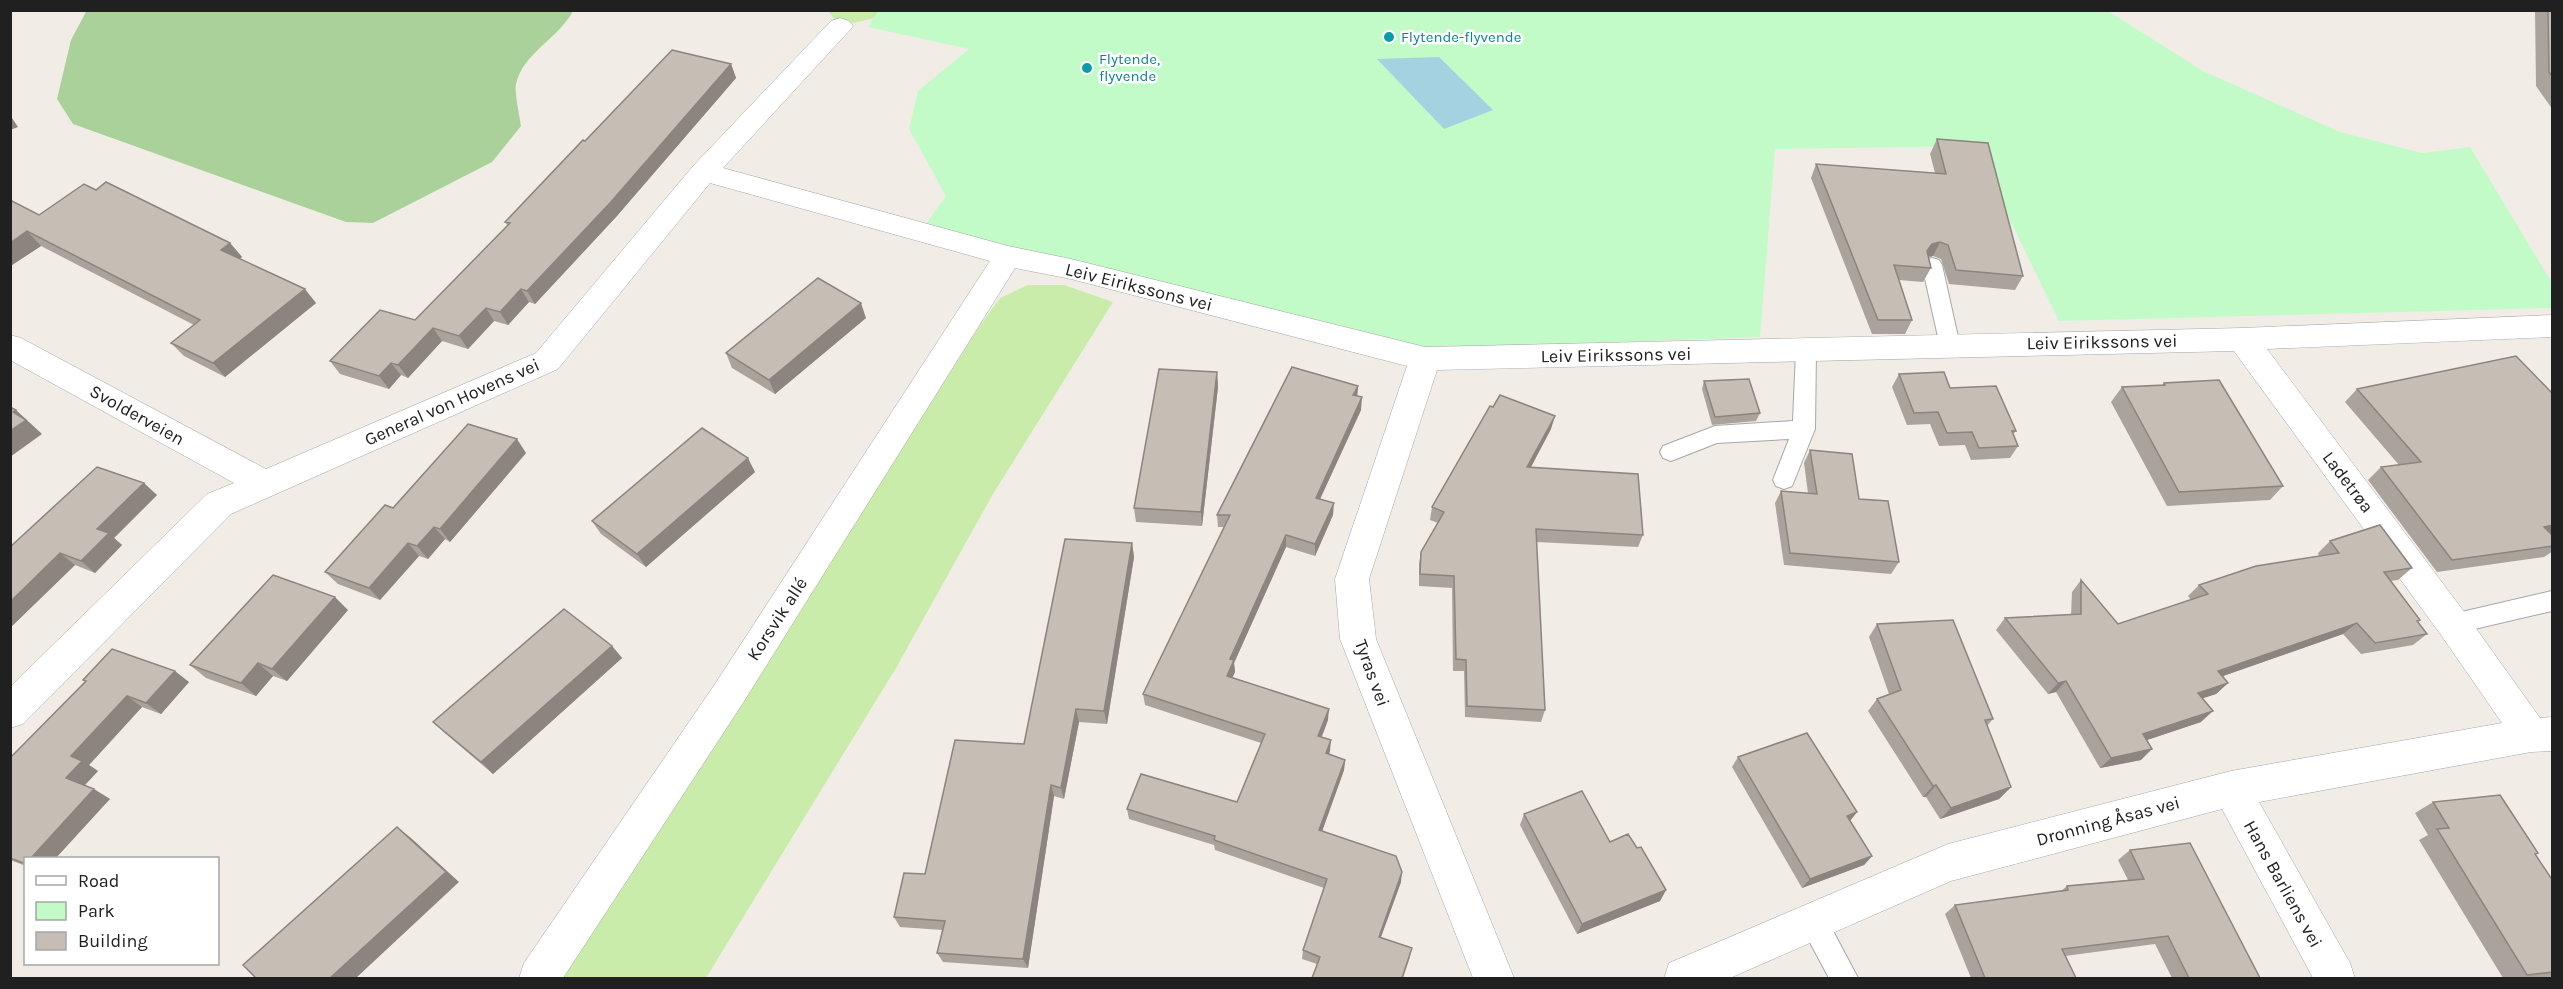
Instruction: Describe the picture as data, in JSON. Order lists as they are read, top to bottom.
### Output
{
  "streets": {
    "street": [
      "Leiv Eirikssons vei",
      "General von Hovens vei",
      "Svolderveien",
      "Ladetrøa",
      "Korsvik allé",
      "Tyras vei",
      "Dronning Åsas vei",
      "Hans Barliens vei"
    ]
  },
  "crossings": [
    ["Leiv Eirikssons vei", "General von Hovens vei"],
    ["Leiv Eirikssons vei", "Ladetrøa"],
    ["Leiv Eirikssons vei", "Korsvik allé"],
    ["Leiv Eirikssons vei", "Tyras vei"],
    ["General von Hovens vei", "Svolderveien"],
    ["Ladetrøa", "Dronning Åsas vei"],
    ["Dronning Åsas vei", "Hans Barliens vei"]
  ],
  "places": ["Flytende-flyvende", "Flytende, flyvende"],
  "legend": ["Road", "Park", "Building"]
}
